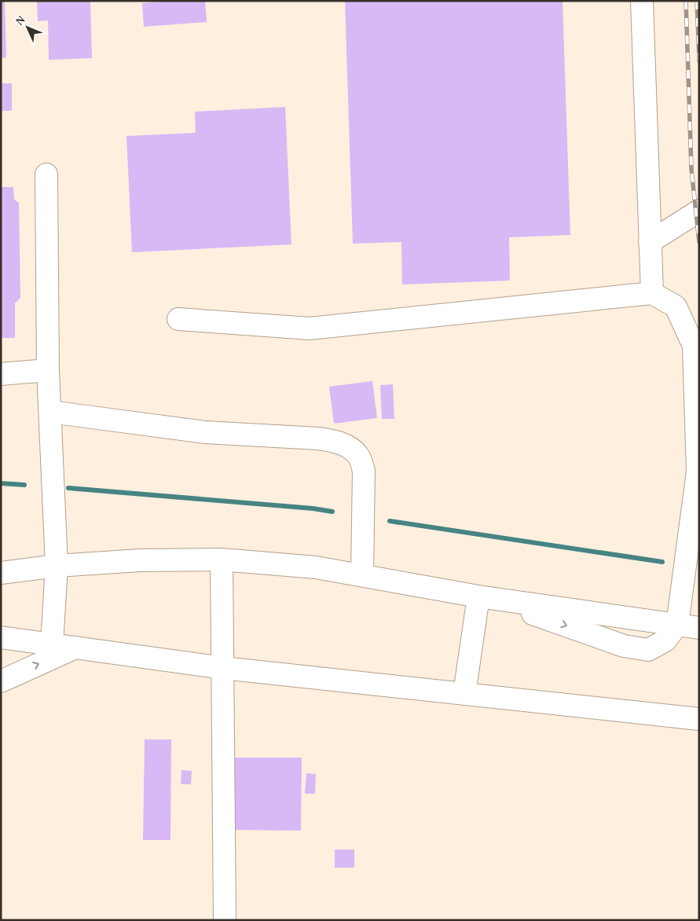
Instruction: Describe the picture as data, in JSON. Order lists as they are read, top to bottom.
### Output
{
  "north": "top left"
}
